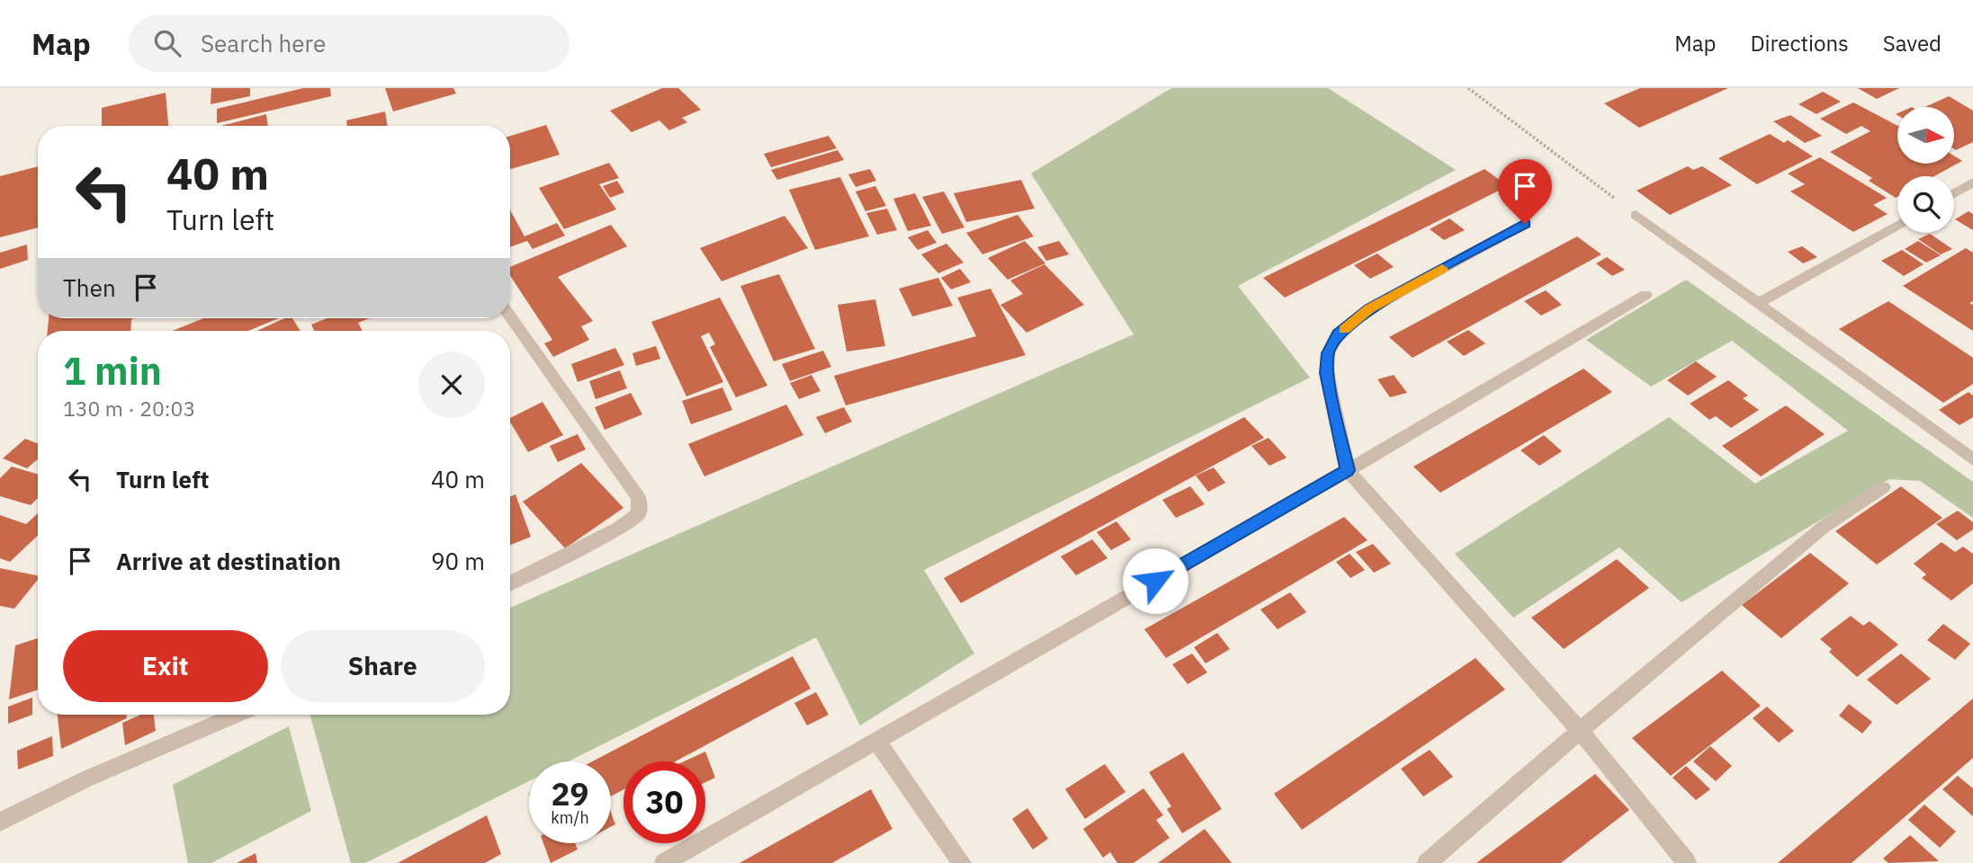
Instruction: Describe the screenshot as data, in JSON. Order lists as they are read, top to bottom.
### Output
{
  "north": "right",
  "page": {
    "header": "Map",
    "search": "Search here",
    "nav": ["Map", "Directions", "Saved"],
    "turn": ["40 m", "Turn left"],
    "then": "Then",
    "heading": ["1 min", "130 m · 20:03"],
    "list": [
      {
        "name": "Turn left",
        "value": "40 m"
      },
      {
        "name": "Arrive at destination",
        "value": "90 m"
      }
    ],
    "buttons": ["Exit", "Share"],
    "speed": "29 km/h",
    "limit": "30"
  }
}
